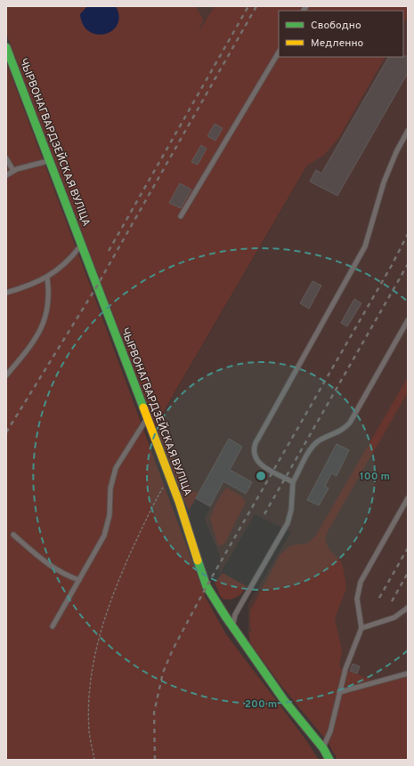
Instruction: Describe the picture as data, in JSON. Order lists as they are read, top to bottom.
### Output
{
  "streets": {
    "street": ["ЧЫРВОНАГВАРДЗЕЙСКАЯ ВУЛІЦА"]
  },
  "legend": ["Свободно", "Медленно"],
  "rings": ["100 m", "200 m"]
}
